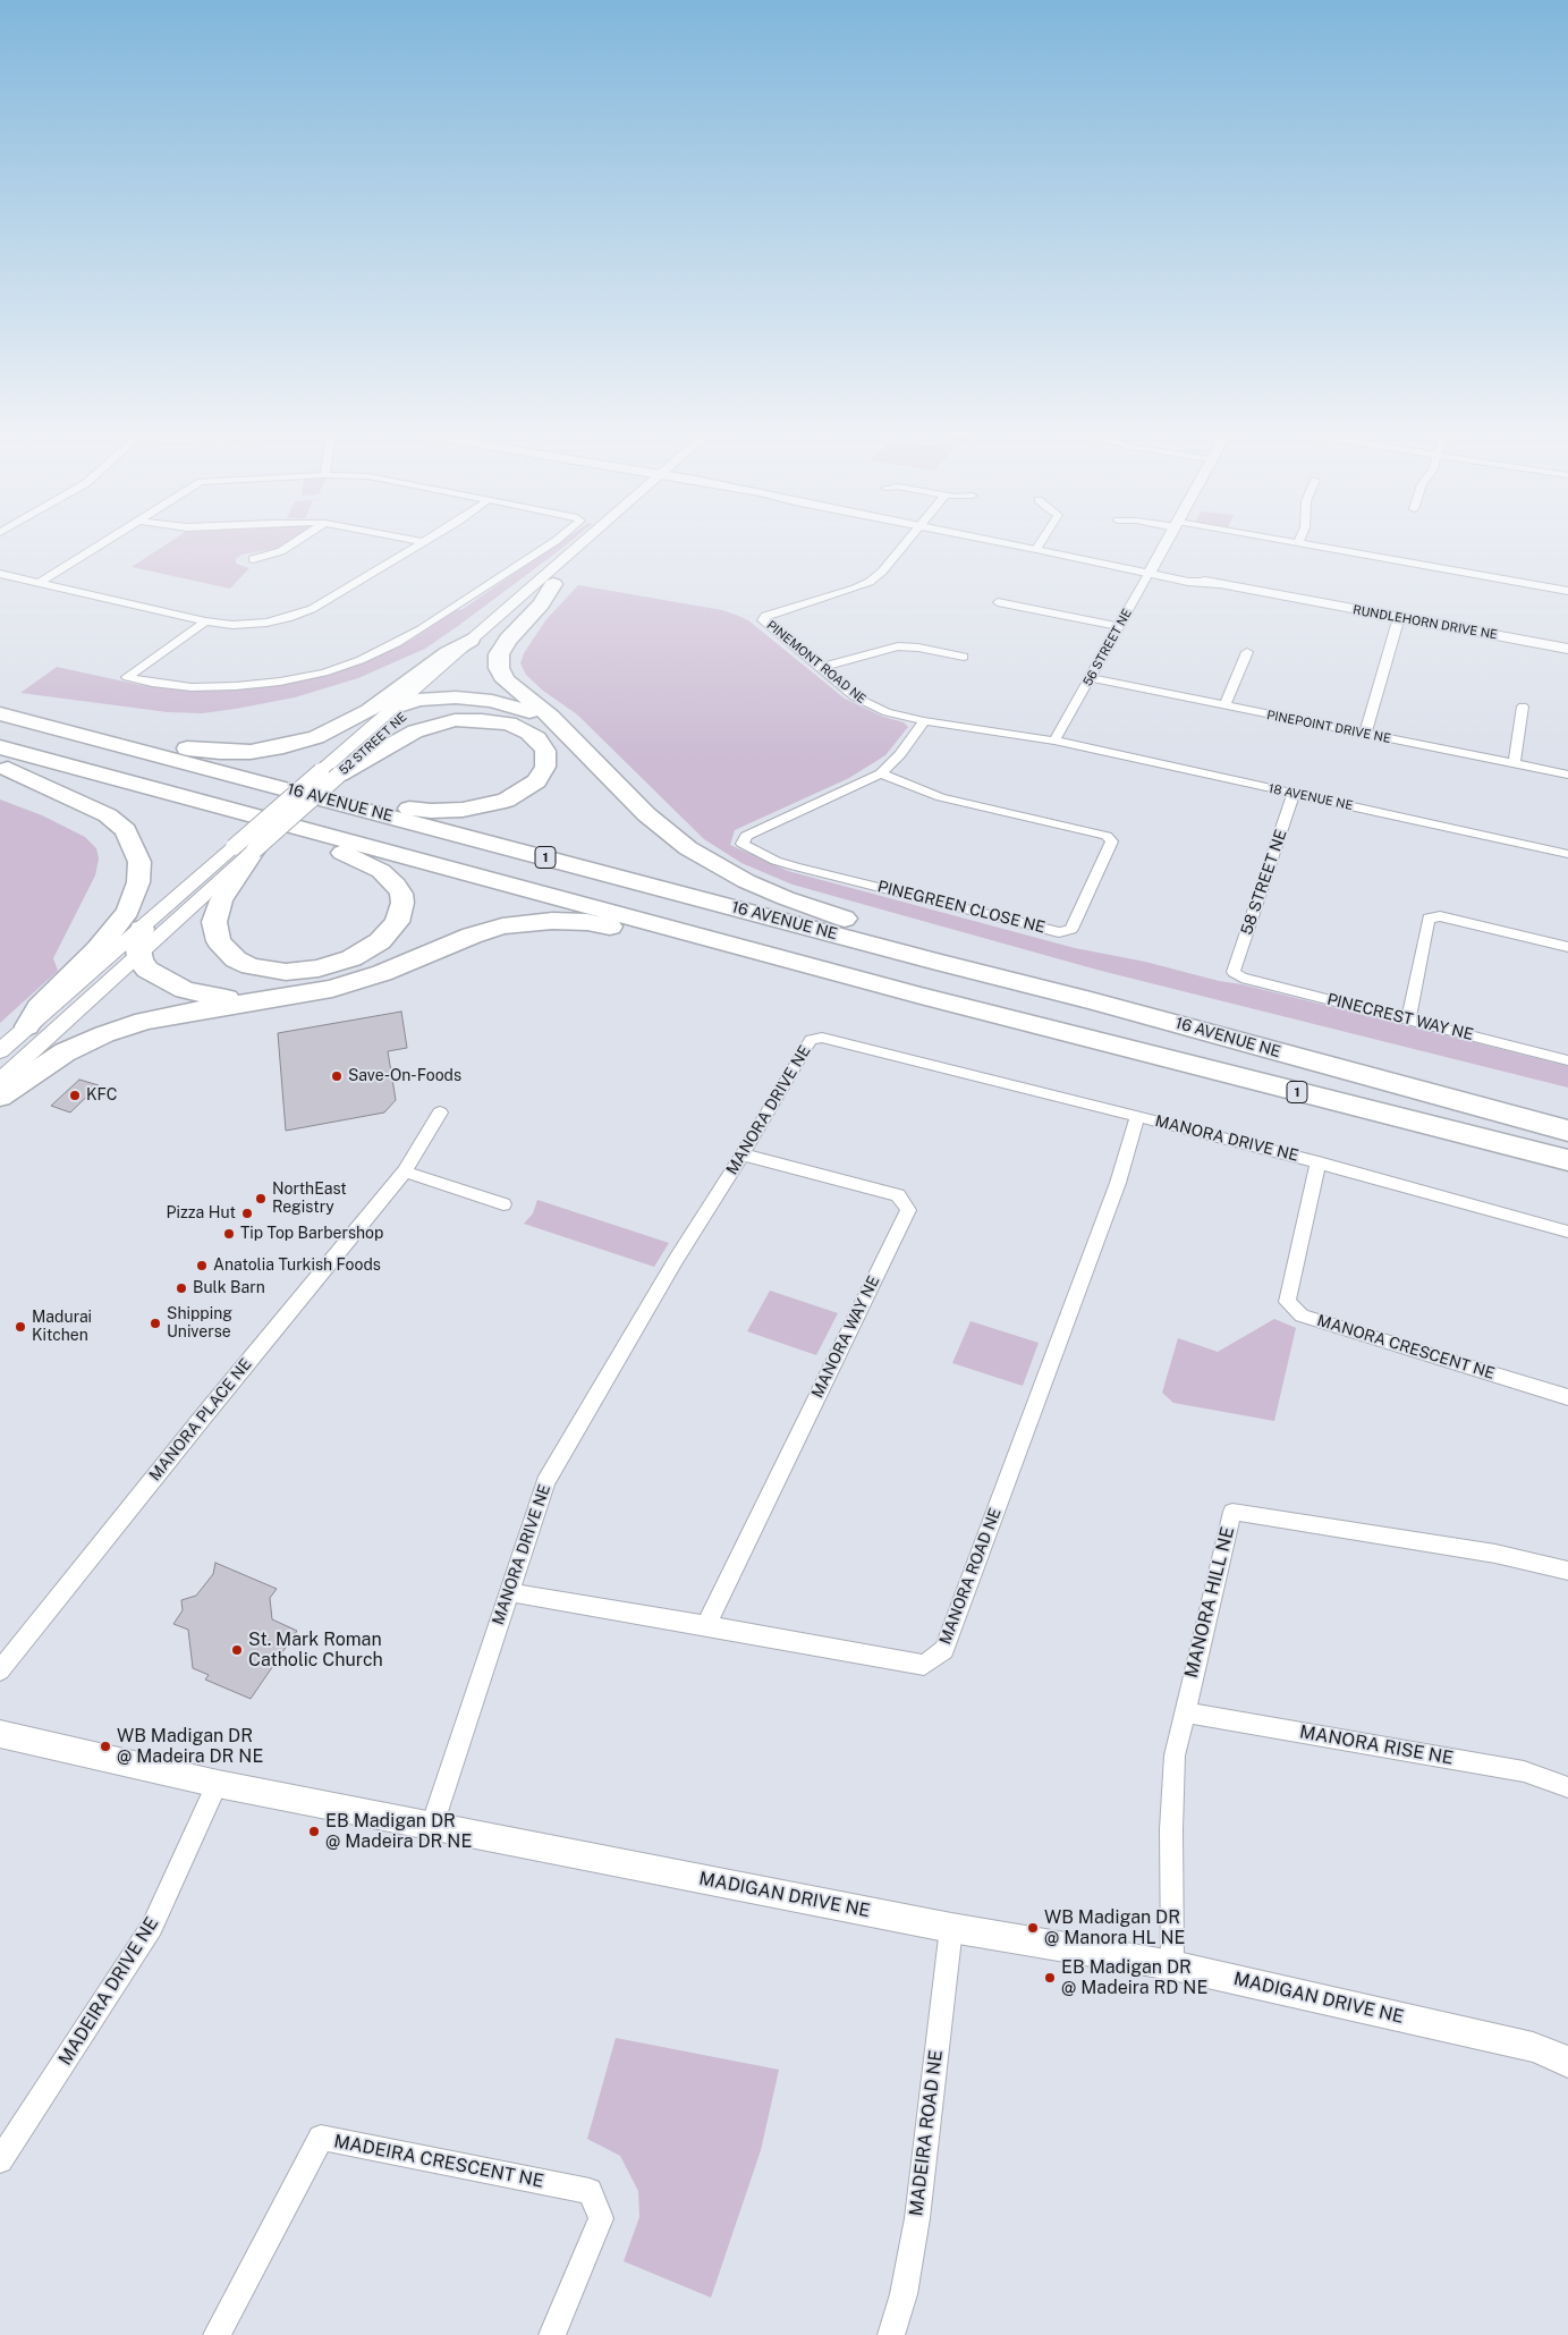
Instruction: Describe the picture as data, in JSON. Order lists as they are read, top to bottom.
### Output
{
  "streets": {
    "highway": ["16 AVENUE NE", "1"],
    "main road": ["52 STREET NE"],
    "street": [
      "RUNDLEHORN DRIVE NE",
      "56 STREET NE",
      "PINEMONT ROAD NE",
      "PINEPOINT DRIVE NE",
      "18 AVENUE NE",
      "58 STREET NE",
      "PINEGREEN CLOSE NE",
      "PINECREST WAY NE",
      "MANORA DRIVE NE",
      "MANORA WAY NE",
      "MANORA CRESCENT NE",
      "MANORA PLACE NE",
      "MANORA ROAD NE",
      "MANORA HILL NE",
      "MANORA RISE NE",
      "MADIGAN DRIVE NE",
      "MADEIRA DRIVE NE",
      "MADEIRA ROAD NE",
      "MADEIRA CRESCENT NE"
    ]
  },
  "crossings": [
    ["RUNDLEHORN DRIVE NE", "56 STREET NE"],
    ["56 STREET NE", "PINEMONT ROAD NE"],
    ["56 STREET NE", "PINEPOINT DRIVE NE"],
    ["56 STREET NE", "18 AVENUE NE"],
    ["PINEMONT ROAD NE", "18 AVENUE NE"],
    ["PINEMONT ROAD NE", "PINEGREEN CLOSE NE"],
    ["18 AVENUE NE", "58 STREET NE"],
    ["58 STREET NE", "PINECREST WAY NE"],
    ["MANORA DRIVE NE", "MANORA WAY NE"],
    ["MANORA DRIVE NE", "MANORA CRESCENT NE"],
    ["MANORA DRIVE NE", "MANORA ROAD NE"],
    ["MANORA DRIVE NE", "MADIGAN DRIVE NE"],
    ["MANORA WAY NE", "MANORA ROAD NE"],
    ["MANORA HILL NE", "MANORA RISE NE"],
    ["MANORA HILL NE", "MADIGAN DRIVE NE"],
    ["MADIGAN DRIVE NE", "MADEIRA DRIVE NE"],
    ["MADIGAN DRIVE NE", "MADEIRA ROAD NE"]
  ],
  "places": [
    "Save-On-Foods",
    "KFC",
    "NorthEast Registry",
    "Pizza Hut",
    "Tip Top Barbershop",
    "Anatolia Turkish Foods",
    "Bulk Barn",
    "Shipping Universe",
    "Madurai Kitchen",
    "St. Mark Roman Catholic Church",
    "WB Madigan DR @ Madeira DR NE",
    "EB Madigan DR @ Madeira DR NE",
    "WB Madigan DR @ Manora HL NE",
    "EB Madigan DR @ Madeira RD NE"
  ]
}
